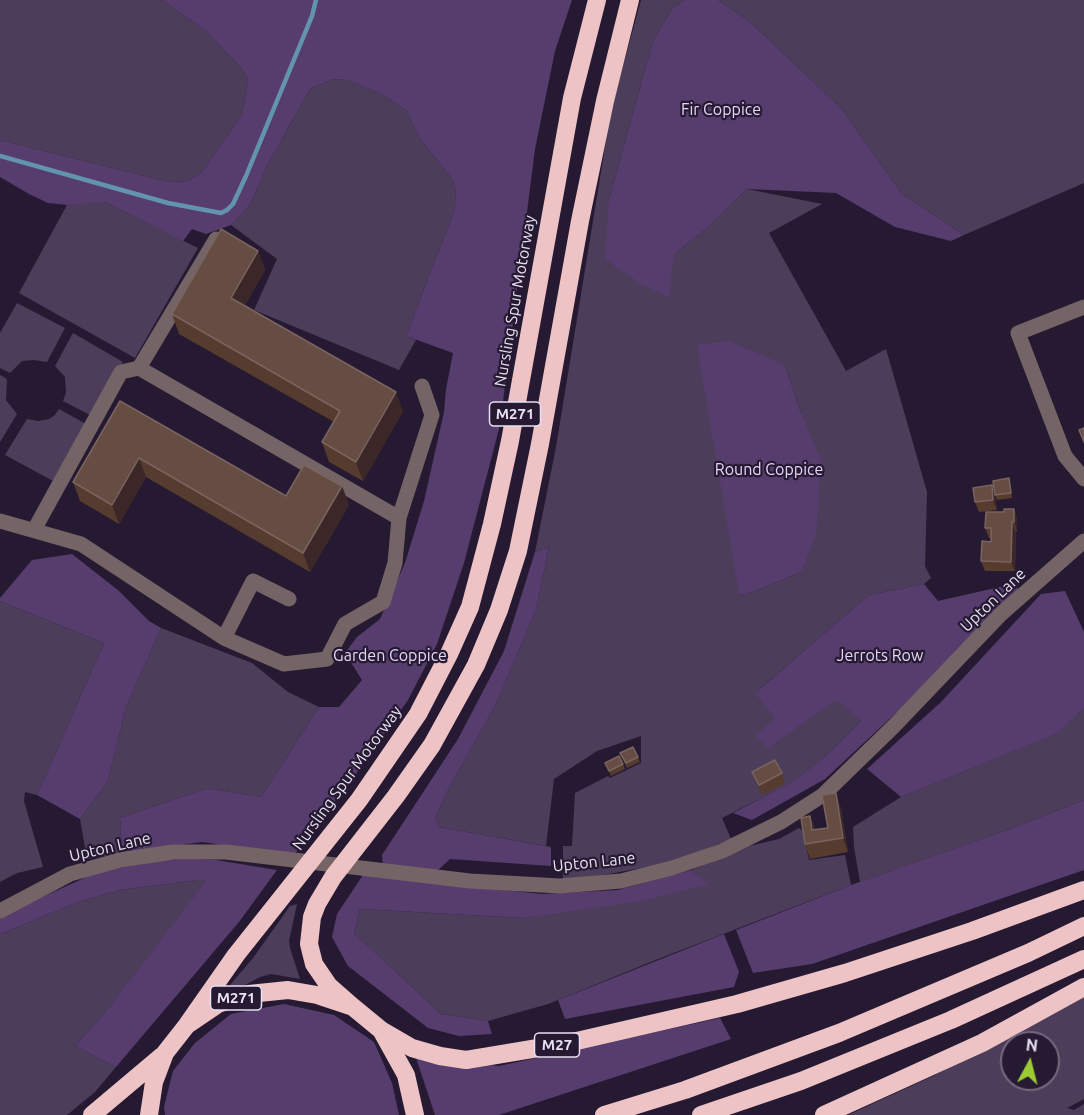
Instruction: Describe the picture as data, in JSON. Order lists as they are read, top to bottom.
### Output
{
  "streets": {
    "highway": ["Nursling Spur Motorway", "M271", "M27"],
    "street": ["Upton Lane"]
  },
  "crossings": [
    ["Nursling Spur Motorway", "M271"],
    ["M271", "M27"]
  ],
  "parks": [
    "Fir Coppice",
    "Round Coppice",
    "Garden Coppice",
    "Jerrots Row"
  ],
  "north": "top"
}
